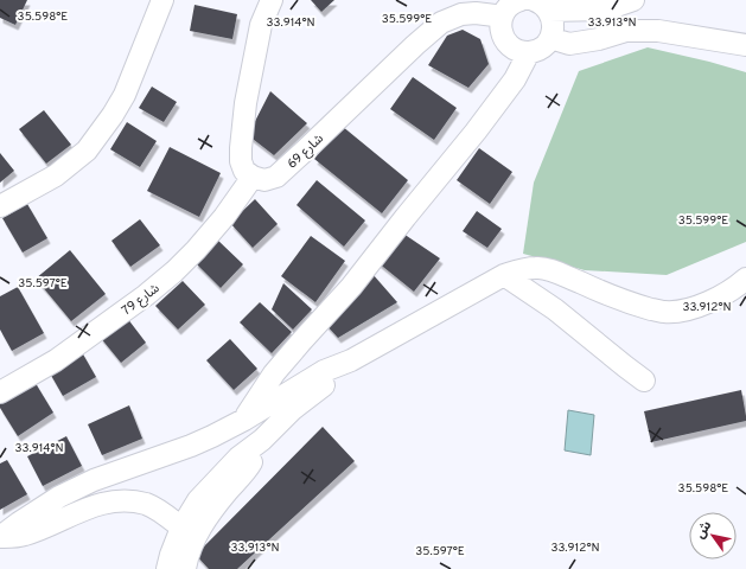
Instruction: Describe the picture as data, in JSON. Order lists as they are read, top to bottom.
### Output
{
  "streets": {
    "street": ["شارع 69", "شارع 79"]
  },
  "crossings": [
    ["شارع 69", "شارع 79"]
  ],
  "north": "top left",
  "coordinates": [
    "35.598°E",
    "35.599°E",
    "33.914°N",
    "33.913°N",
    "35.597°E",
    "33.912°N"
  ]
}
